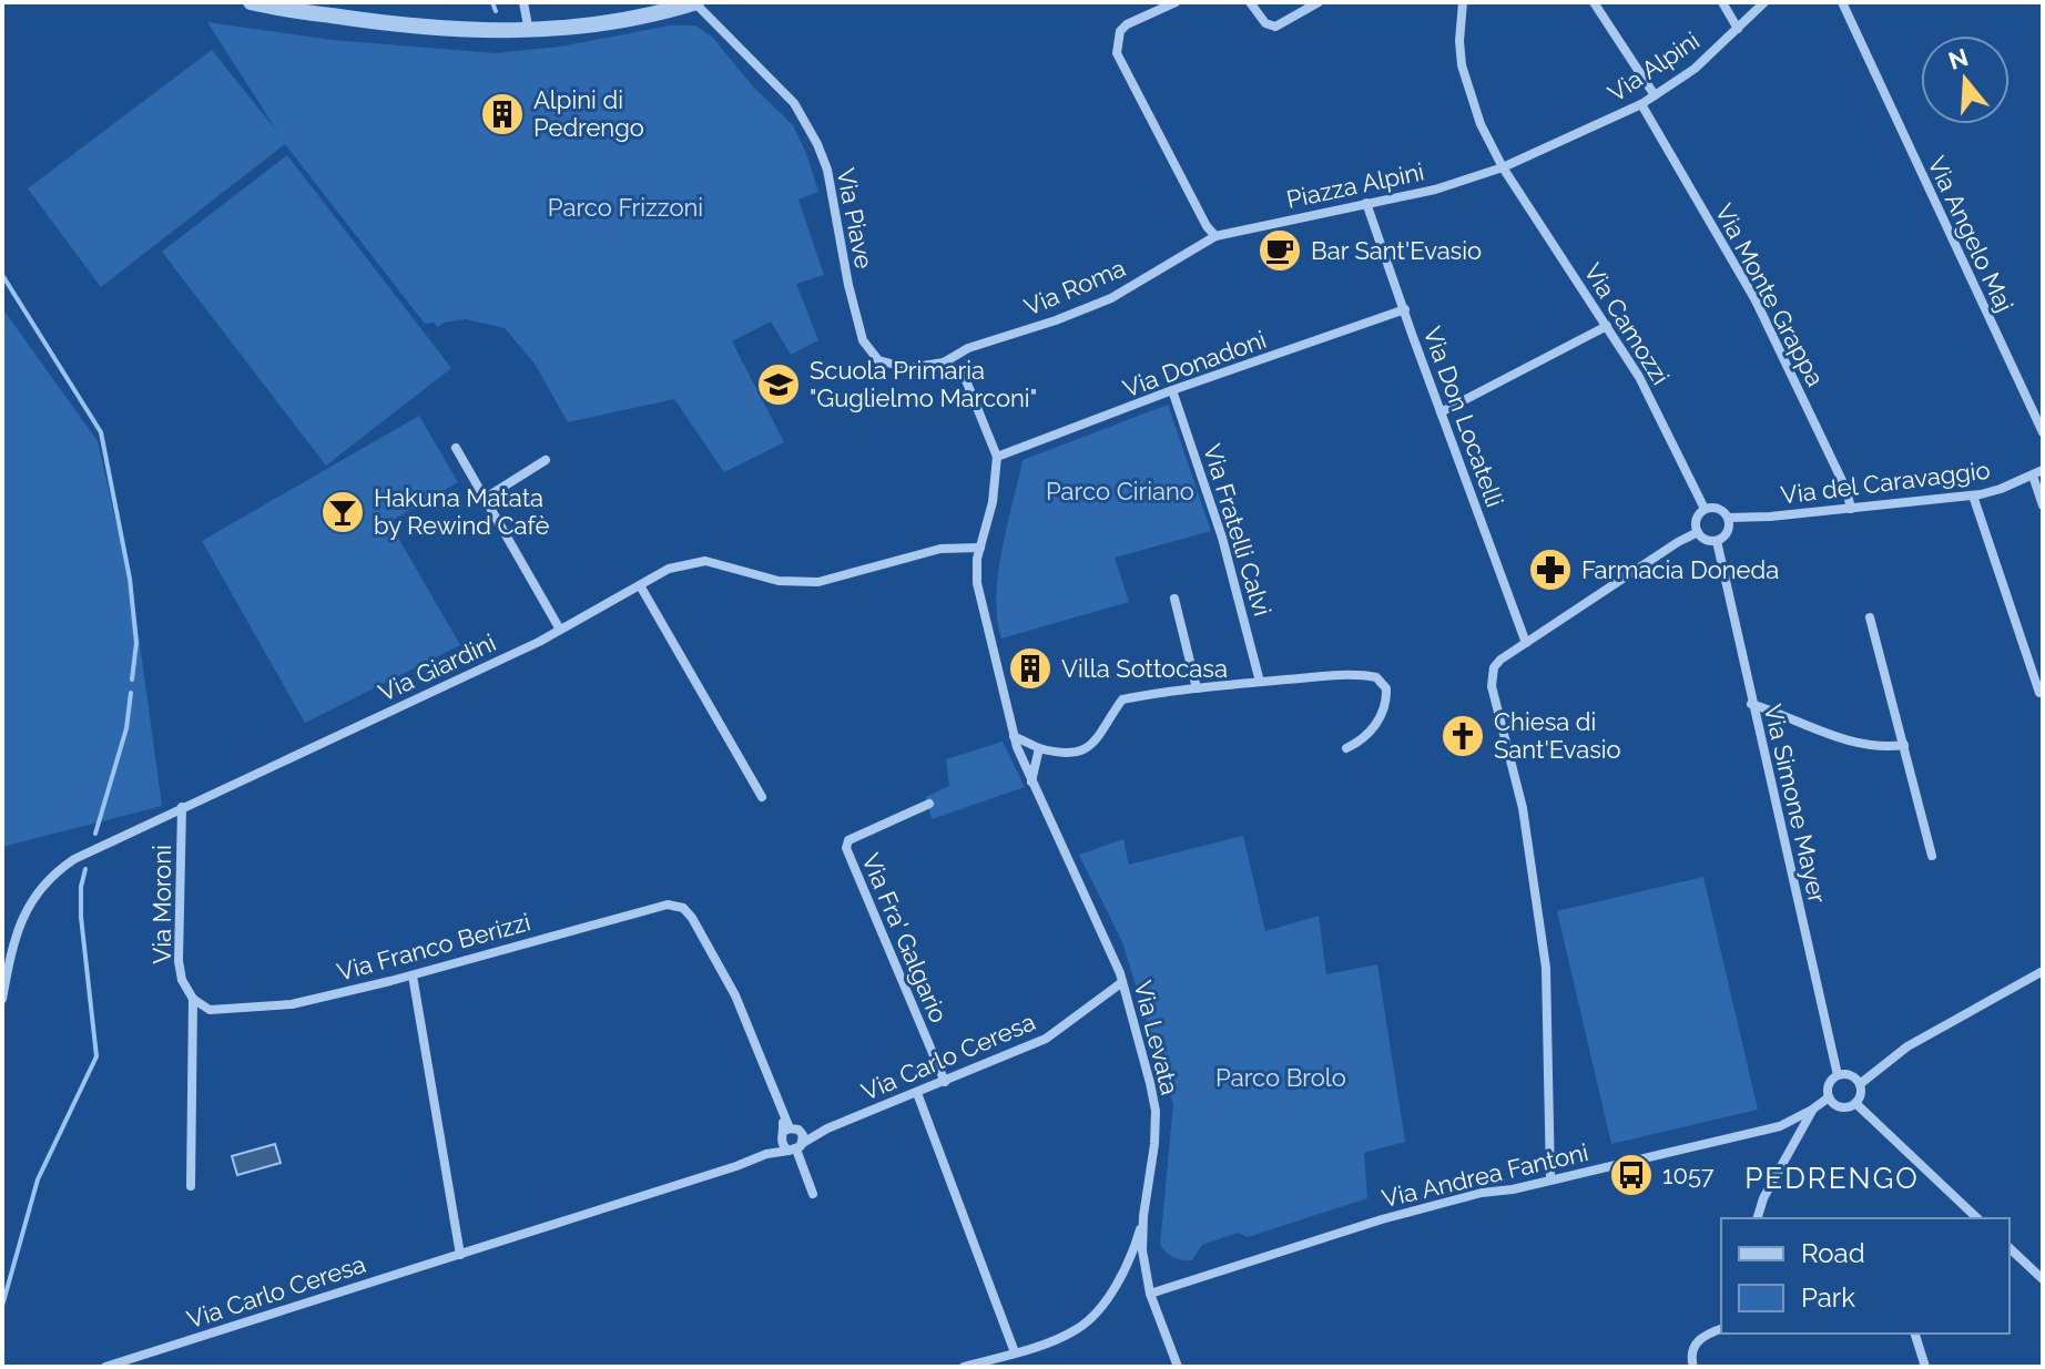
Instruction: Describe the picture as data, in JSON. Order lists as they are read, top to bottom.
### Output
{
  "streets": {
    "street": [
      "Via Alpini",
      "Piazza Alpini",
      "Via Piave",
      "Via Angelo Maj",
      "Via Roma",
      "Via Monte Grappa",
      "Via Camozzi",
      "Via Donadoni",
      "Via Don Locatelli",
      "Via del Caravaggio",
      "Via Fratelli Calvi",
      "Via Giardini",
      "Via Simone Mayer",
      "Via Moroni",
      "Via Fra' Galgario",
      "Via Franco Berizzi",
      "Via Levata",
      "Via Carlo Ceresa",
      "Via Andrea Fantoni"
    ]
  },
  "crossings": [
    ["Via Alpini", "Piazza Alpini"],
    ["Via Alpini", "Via Monte Grappa"],
    ["Via Alpini", "Via Camozzi"],
    ["Piazza Alpini", "Via Roma"],
    ["Piazza Alpini", "Via Camozzi"],
    ["Piazza Alpini", "Via Don Locatelli"],
    ["Via Piave", "Via Roma"],
    ["Via Monte Grappa", "Via del Caravaggio"],
    ["Via Camozzi", "Via del Caravaggio"],
    ["Via Camozzi", "Via Simone Mayer"],
    ["Via Donadoni", "Via Don Locatelli"],
    ["Via Donadoni", "Via Fratelli Calvi"],
    ["Via Donadoni", "Via Levata"],
    ["Via del Caravaggio", "Via Simone Mayer"],
    ["Via Giardini", "Via Moroni"],
    ["Via Giardini", "Via Levata"],
    ["Via Simone Mayer", "Via Andrea Fantoni"],
    ["Via Moroni", "Via Franco Berizzi"],
    ["Via Fra' Galgario", "Via Carlo Ceresa"],
    ["Via Franco Berizzi", "Via Carlo Ceresa"],
    ["Via Levata", "Via Carlo Ceresa"],
    ["Via Levata", "Via Andrea Fantoni"]
  ],
  "districts": ["PEDRENGO"],
  "parks": ["Parco Frizzoni", "Parco Ciriano", "Parco Brolo"],
  "places": {
    "building": ["Alpini di Pedrengo", "Villa Sottocasa"],
    "cafe": ["Bar Sant'Evasio"],
    "school or university": ["Scuola Primaria \"Guglielmo Marconi\""],
    "bar": ["Hakuna Matata by Rewind Cafè"],
    "pharmacy": ["Farmacia Doneda"],
    "church": ["Chiesa di Sant'Evasio"],
    "bus stop": ["1057"]
  },
  "legend": ["Road", "Park"],
  "north": "top"
}
